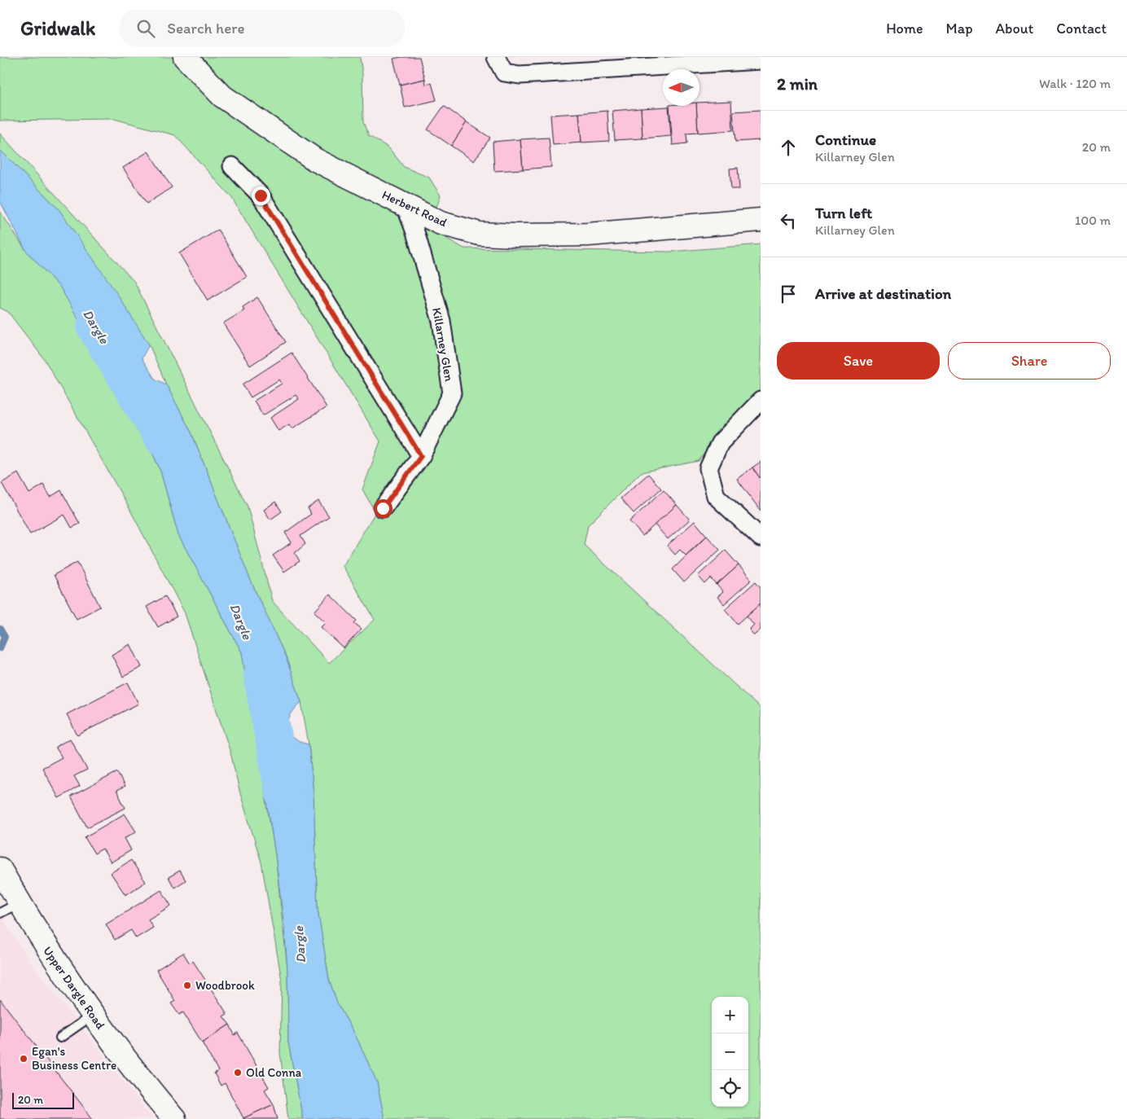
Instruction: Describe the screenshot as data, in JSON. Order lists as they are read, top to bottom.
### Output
{
  "streets": {
    "street": ["Herbert Road", "Killarney Glen", "Upper Dargle Road"]
  },
  "crossings": [
    ["Herbert Road", "Killarney Glen"]
  ],
  "water": ["Dargle"],
  "places": ["Woodbrook", "Egan's Business Centre", "Old Conna"],
  "scale_bar": "20 m",
  "north": "left",
  "page": {
    "header": "Gridwalk",
    "search": "Search here",
    "nav": [
      "Home",
      "Map",
      "About",
      "Contact"
    ],
    "heading": ["2 min", "Walk · 120 m"],
    "list": [
      ["Continue", "Killarney Glen", "20 m"],
      ["Turn left", "Killarney Glen", "100 m"],
      "Arrive at destination"
    ],
    "buttons": ["Save", "Share"],
    "map_buttons": ["+", "−"],
    "scale": "20 m"
  }
}
